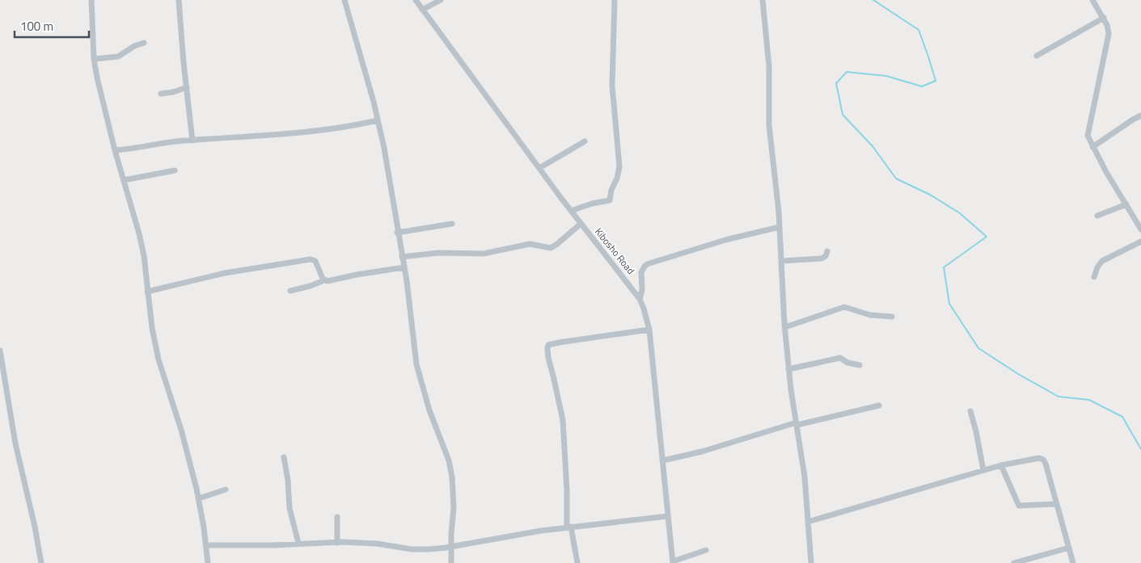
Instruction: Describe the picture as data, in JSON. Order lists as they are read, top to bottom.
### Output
{
  "streets": {
    "street": ["Kibosho Road"]
  },
  "scale_bar": "100 m"
}
